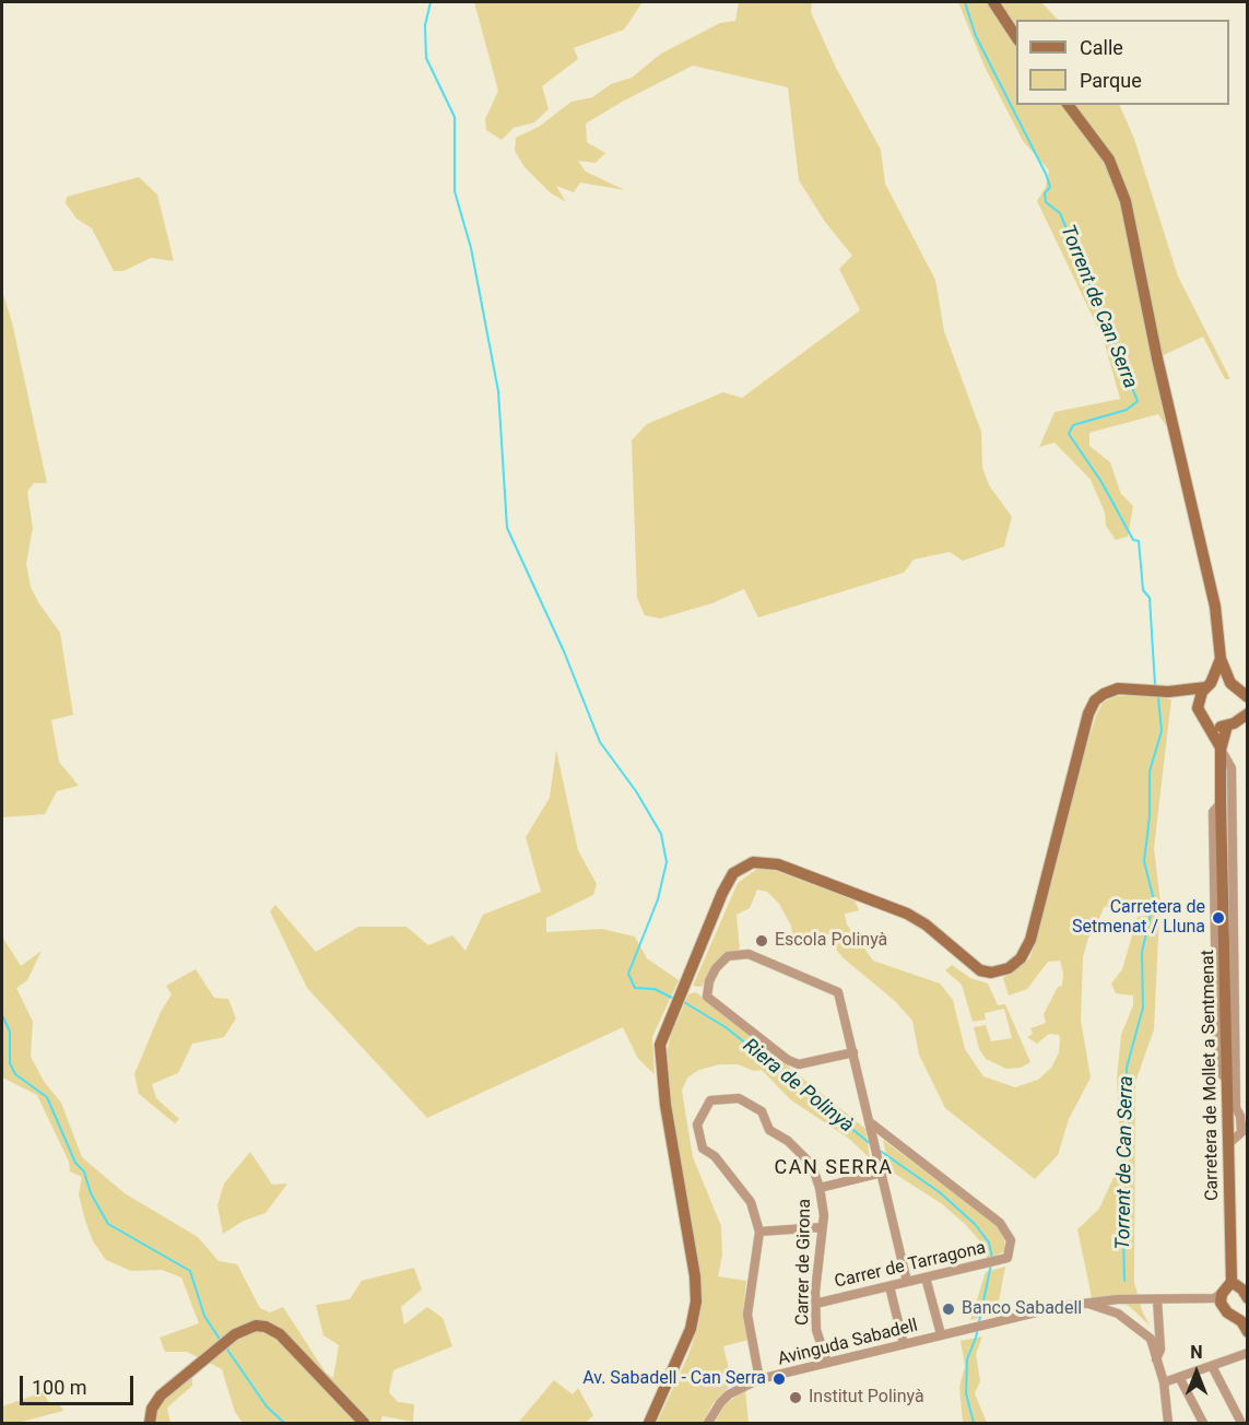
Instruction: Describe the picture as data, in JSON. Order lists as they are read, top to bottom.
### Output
{
  "streets": {
    "main road": ["Carretera de Mollet a Sentmenat"],
    "street": ["Carrer de Girona", "Carrer de Tarragona", "Avinguda Sabadell"]
  },
  "crossings": [
    ["Carrer de Girona", "Carrer de Tarragona"],
    ["Carrer de Girona", "Avinguda Sabadell"]
  ],
  "districts": ["CAN SERRA"],
  "water": ["Torrent de Can Serra", "Riera de Polinyà"],
  "places": [
    "Carretera de Setmenat / Lluna",
    "Escola Polinyà",
    "Banco Sabadell",
    "Av. Sabadell - Can Serra",
    "Institut Polinyà"
  ],
  "legend": ["Calle", "Parque"],
  "scale_bar": "100 m",
  "north": "top"
}
